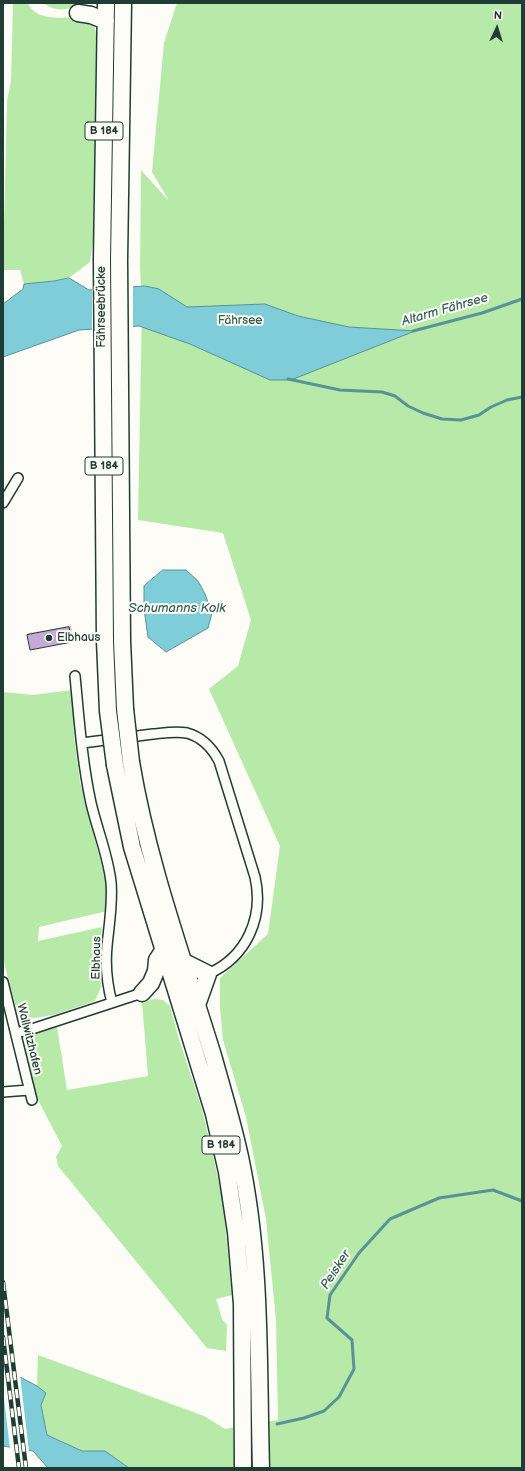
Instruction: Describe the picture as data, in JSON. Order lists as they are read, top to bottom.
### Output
{
  "streets": {
    "highway": ["B 184", "Fährseebrücke"],
    "street": ["Elbhaus", "Wallwitzhafen"]
  },
  "crossings": [
    ["B 184", "Fährseebrücke"]
  ],
  "water": ["Altarm Fährsee", "Schumanns Kolk", "Peisker"],
  "parks": ["Fährsee"],
  "places": ["Elbhaus"],
  "north": "top"
}
